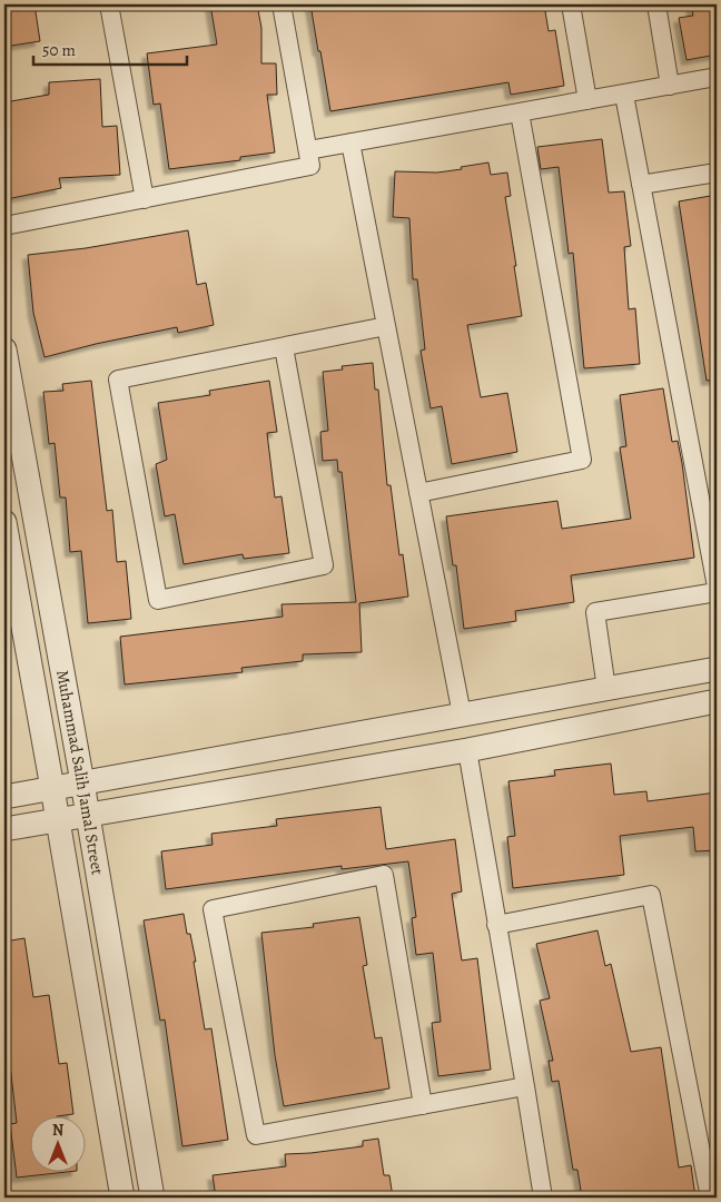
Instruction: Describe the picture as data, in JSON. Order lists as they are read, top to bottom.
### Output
{
  "streets": {
    "street": ["Muhammad Salih Jamal Street"]
  },
  "scale_bar": "50 m",
  "north": "top"
}
